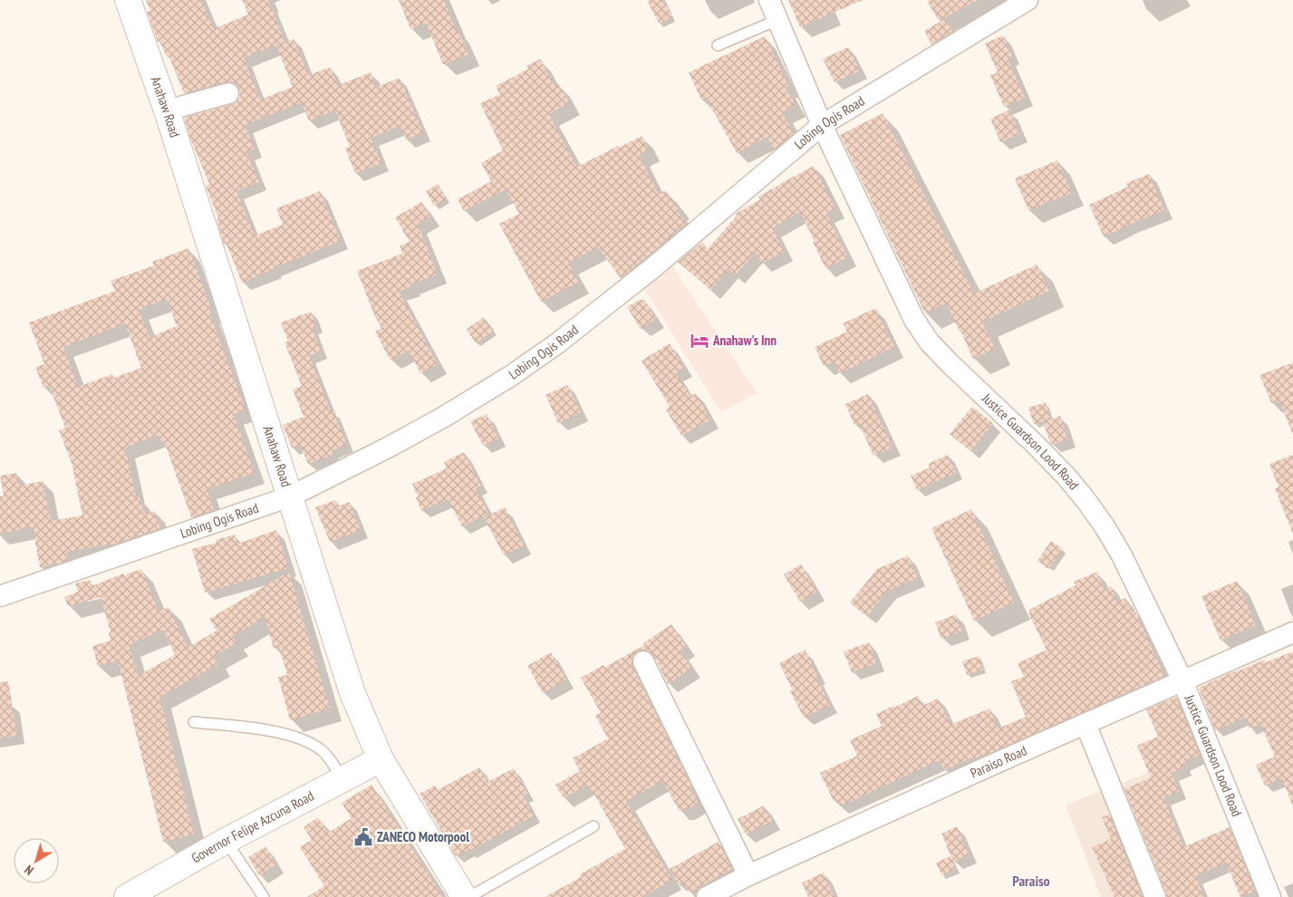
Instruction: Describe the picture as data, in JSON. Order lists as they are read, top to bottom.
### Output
{
  "streets": {
    "street": [
      "Anahaw Road",
      "Lobing Ogis Road",
      "Justice Guardson Lood Road",
      "Paraiso Road",
      "Governor Felipe Azcuna Road"
    ]
  },
  "crossings": [
    ["Anahaw Road", "Lobing Ogis Road"],
    ["Anahaw Road", "Governor Felipe Azcuna Road"],
    ["Lobing Ogis Road", "Justice Guardson Lood Road"],
    ["Justice Guardson Lood Road", "Paraiso Road"]
  ],
  "districts": ["Paraiso"],
  "places": {
    "hotel": ["Anahaw's Inn"],
    "public building": ["ZANECO Motorpool"]
  },
  "north": "bottom left"
}
